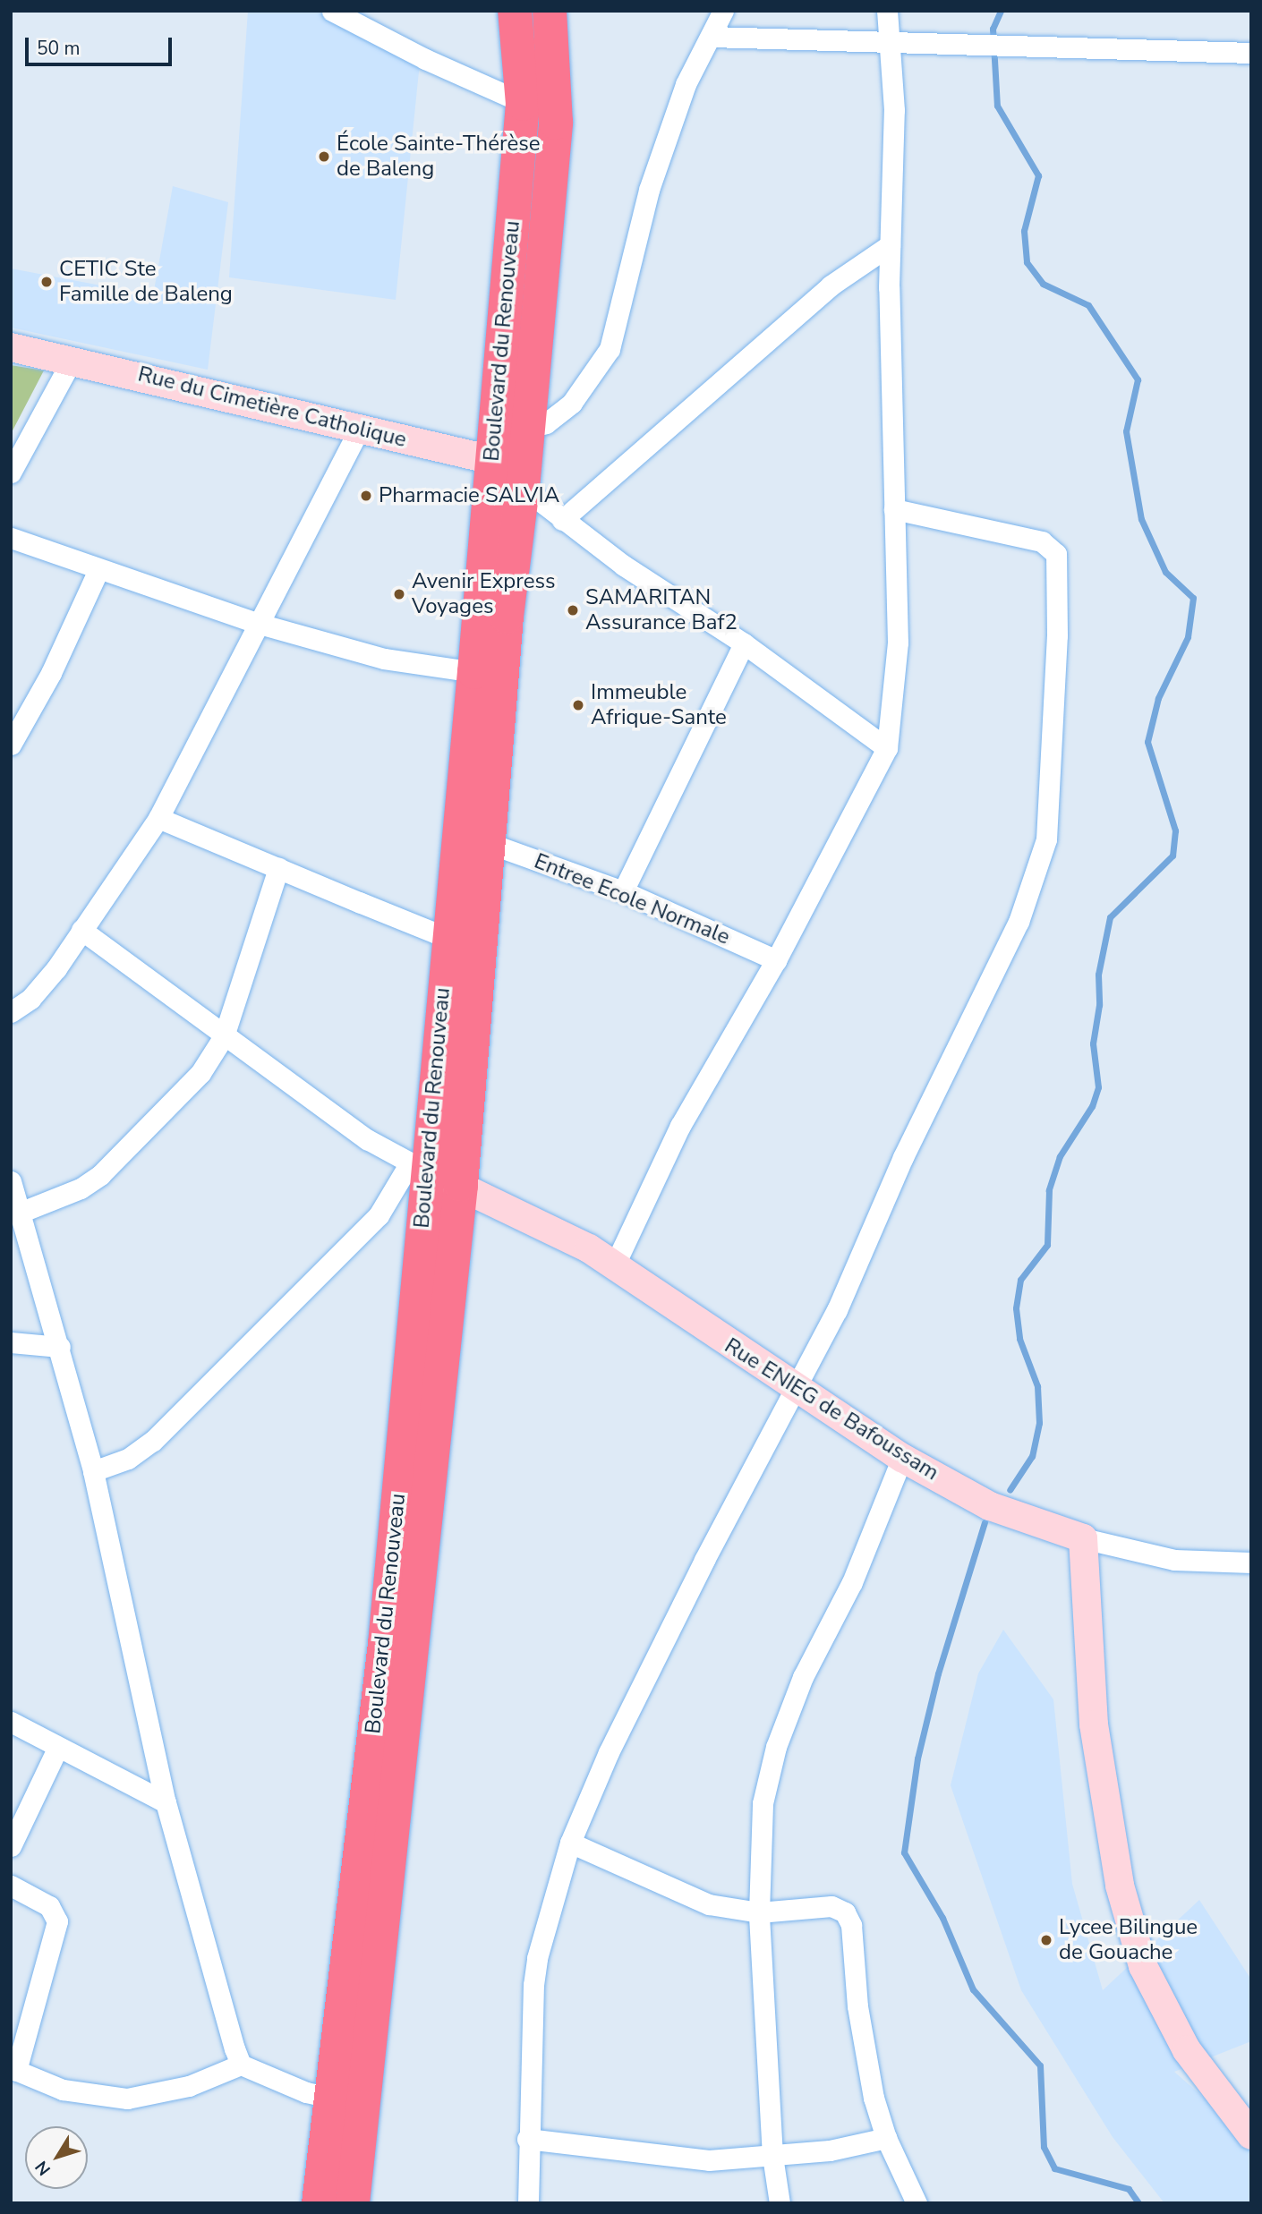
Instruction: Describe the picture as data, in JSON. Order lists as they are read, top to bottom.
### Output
{
  "streets": {
    "highway": ["Boulevard du Renouveau"],
    "street": ["Rue du Cimetière Catholique", "Entree Ecole Normale", "Rue ENIEG de Bafoussam"]
  },
  "crossings": [
    ["Boulevard du Renouveau", "Rue du Cimetière Catholique"],
    ["Boulevard du Renouveau", "Entree Ecole Normale"],
    ["Boulevard du Renouveau", "Rue ENIEG de Bafoussam"]
  ],
  "places": [
    "École Sainte-Thérèse de Baleng",
    "CETIC Ste Famille de Baleng",
    "Pharmacie SALVIA",
    "Avenir Express Voyages",
    "SAMARITAN Assurance Baf2",
    "Immeuble Afrique-Sante",
    "Lycee Bilingue de Gouache"
  ],
  "scale_bar": "50 m",
  "north": "bottom left"
}
